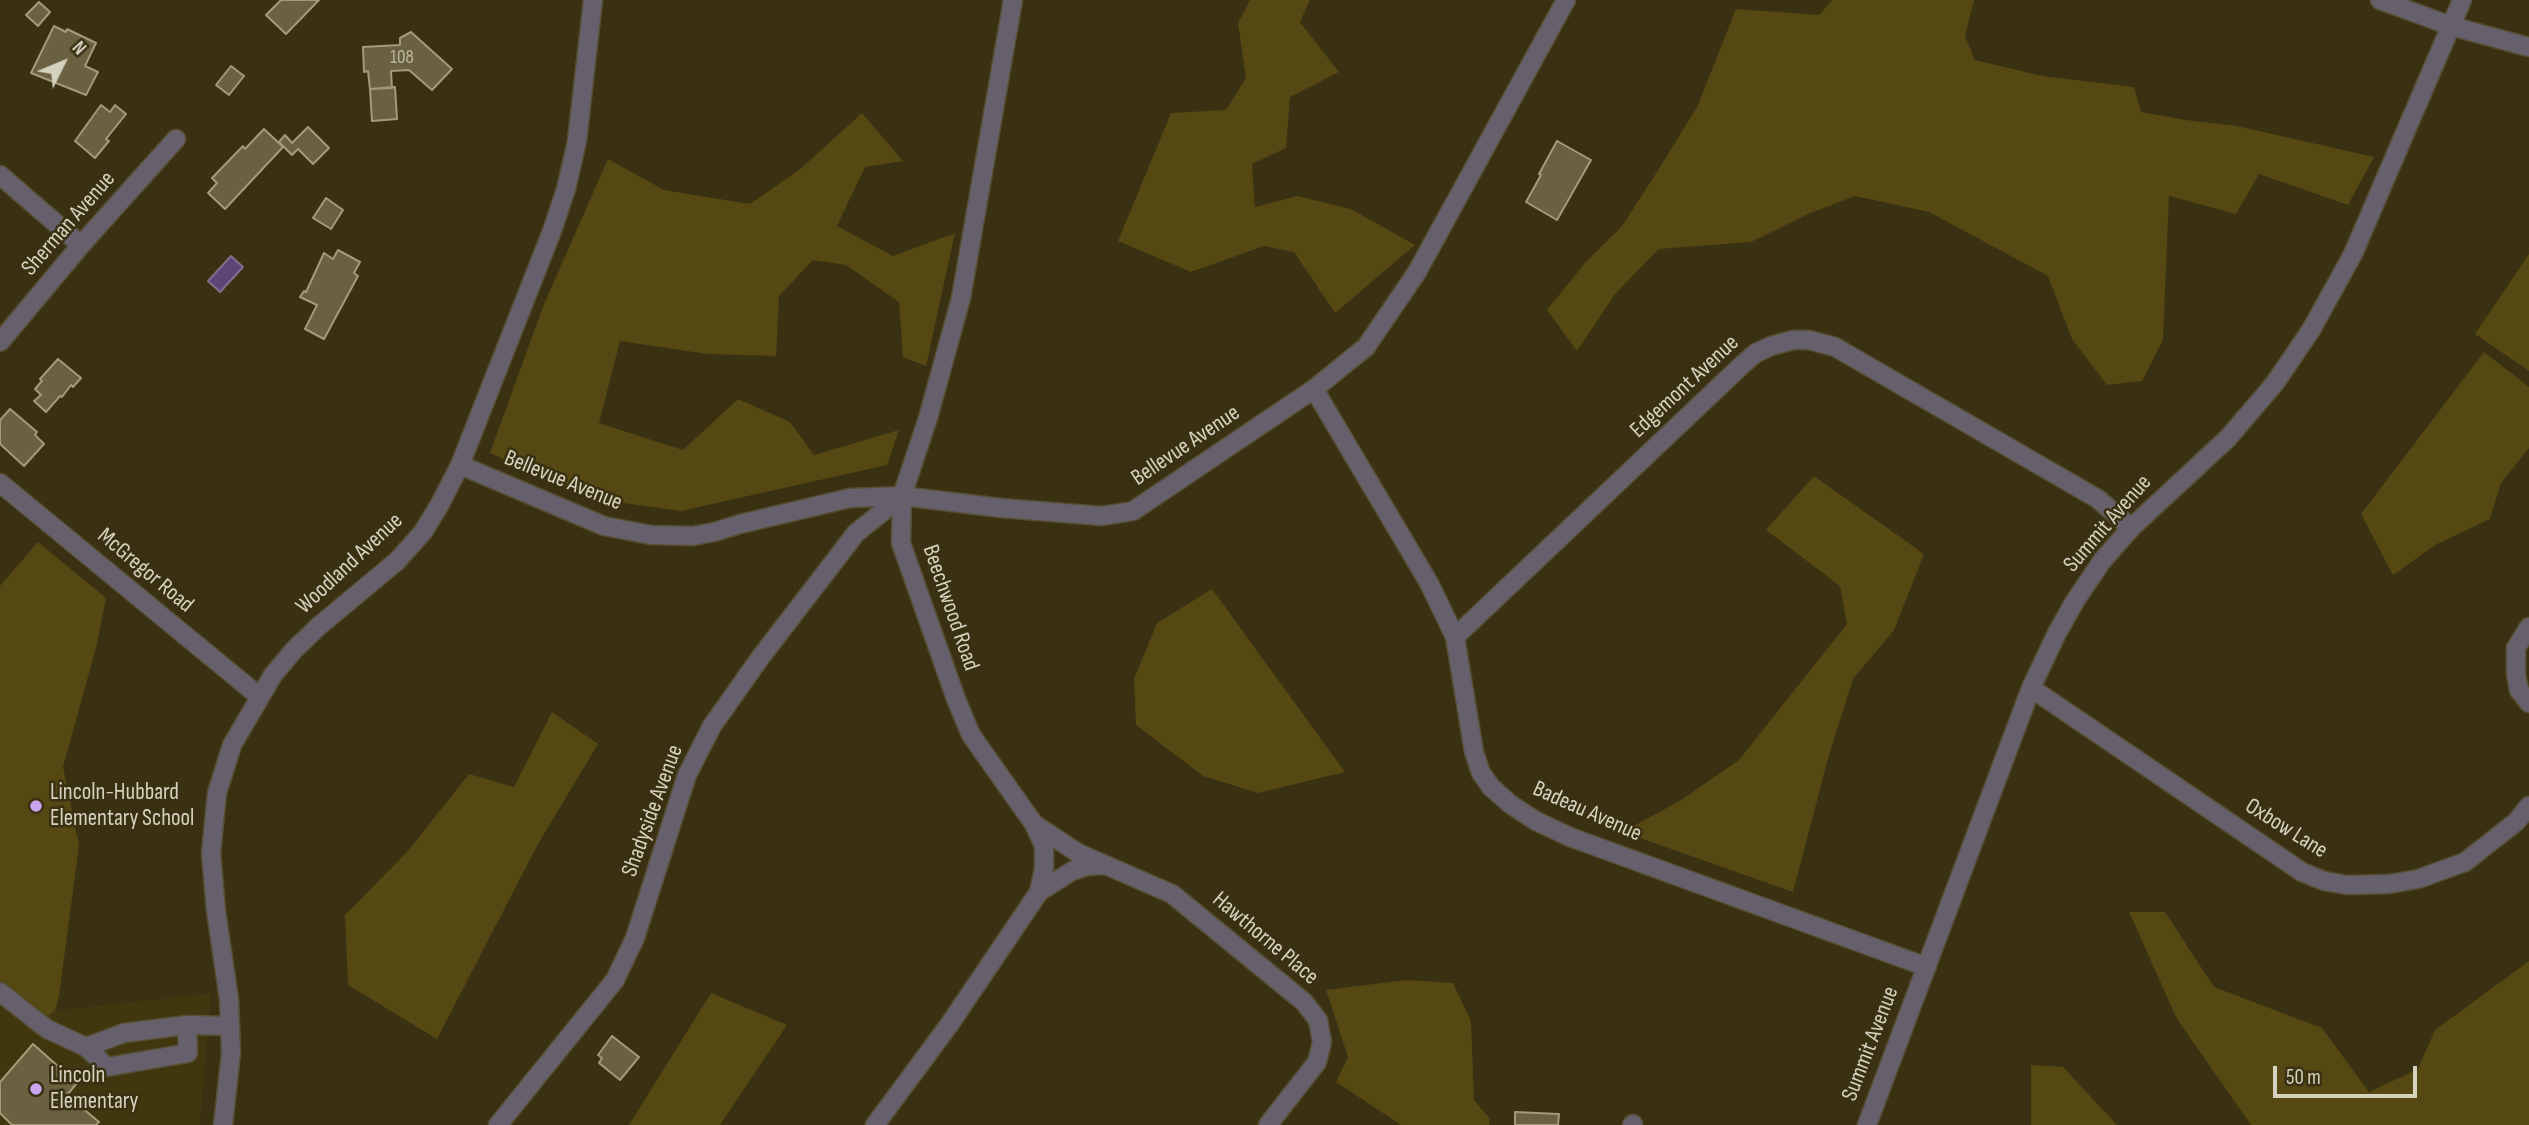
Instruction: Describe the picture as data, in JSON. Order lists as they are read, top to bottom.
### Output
{
  "streets": {
    "street": [
      "Sherman Avenue",
      "Edgemont Avenue",
      "Bellevue Avenue",
      "Summit Avenue",
      "Woodland Avenue",
      "McGregor Road",
      "Beechwood Road",
      "Shadyside Avenue",
      "Badeau Avenue",
      "Oxbow Lane",
      "Hawthorne Place"
    ]
  },
  "crossings": [
    ["Edgemont Avenue", "Summit Avenue"],
    ["Edgemont Avenue", "Badeau Avenue"],
    ["Bellevue Avenue", "Woodland Avenue"],
    ["Bellevue Avenue", "Beechwood Road"],
    ["Bellevue Avenue", "Shadyside Avenue"],
    ["Bellevue Avenue", "Badeau Avenue"],
    ["Summit Avenue", "Badeau Avenue"],
    ["Summit Avenue", "Oxbow Lane"],
    ["Woodland Avenue", "McGregor Road"],
    ["Beechwood Road", "Shadyside Avenue"],
    ["Beechwood Road", "Hawthorne Place"]
  ],
  "places": ["Lincoln-Hubbard Elementary School", "Lincoln Elementary"],
  "house_numbers": ["108"],
  "scale_bar": "50 m",
  "north": "top right"
}
